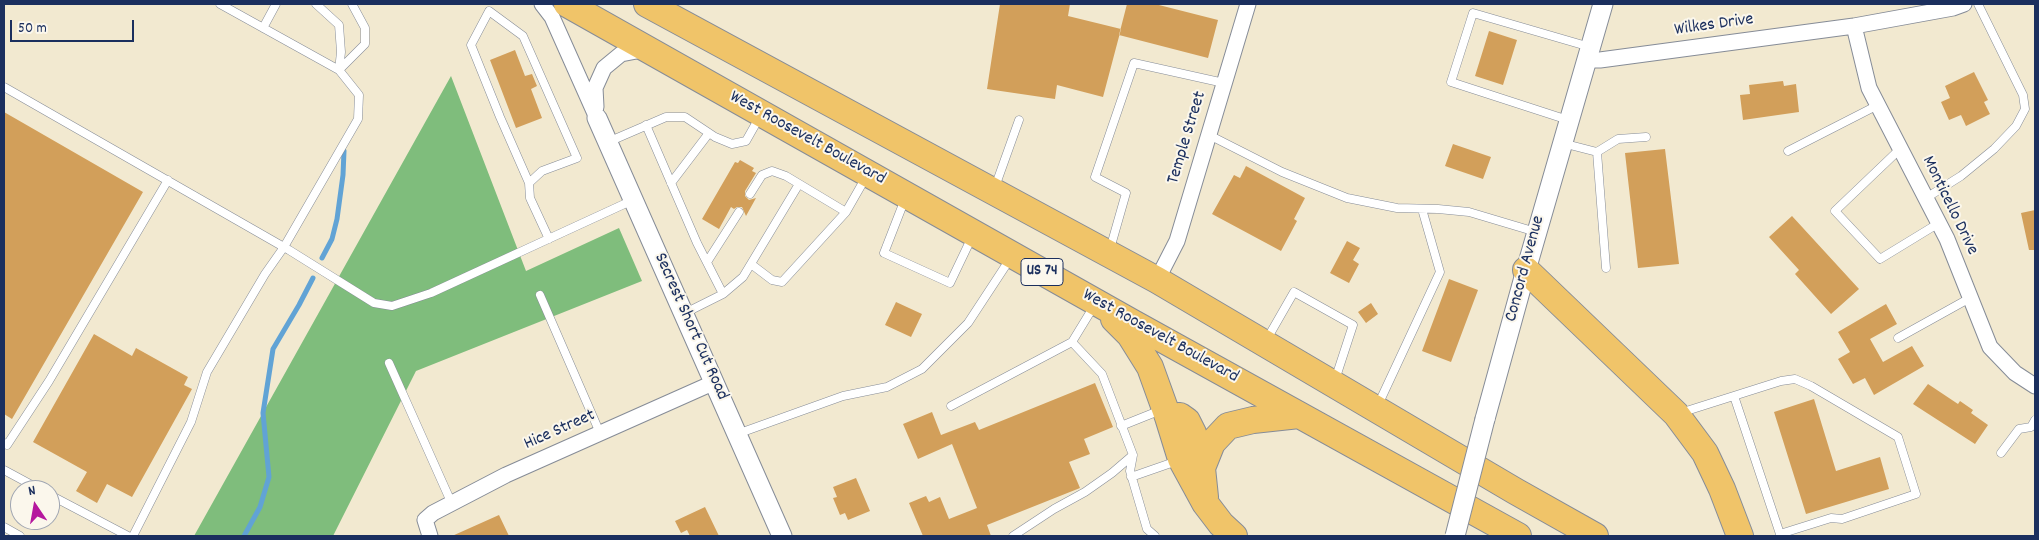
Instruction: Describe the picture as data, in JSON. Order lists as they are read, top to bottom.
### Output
{
  "streets": {
    "highway": ["West Roosevelt Boulevard", "US 74"],
    "street": [
      "Wilkes Drive",
      "Temple Street",
      "Monticello Drive",
      "Concord Avenue",
      "Secrest Short Cut Road",
      "Hice Street"
    ]
  },
  "crossings": [
    ["Wilkes Drive", "Monticello Drive"],
    ["Wilkes Drive", "Concord Avenue"],
    ["Temple Street", "US 74"],
    ["West Roosevelt Boulevard", "Secrest Short Cut Road"],
    ["Secrest Short Cut Road", "Hice Street"]
  ],
  "scale_bar": "50 m",
  "north": "top"
}
